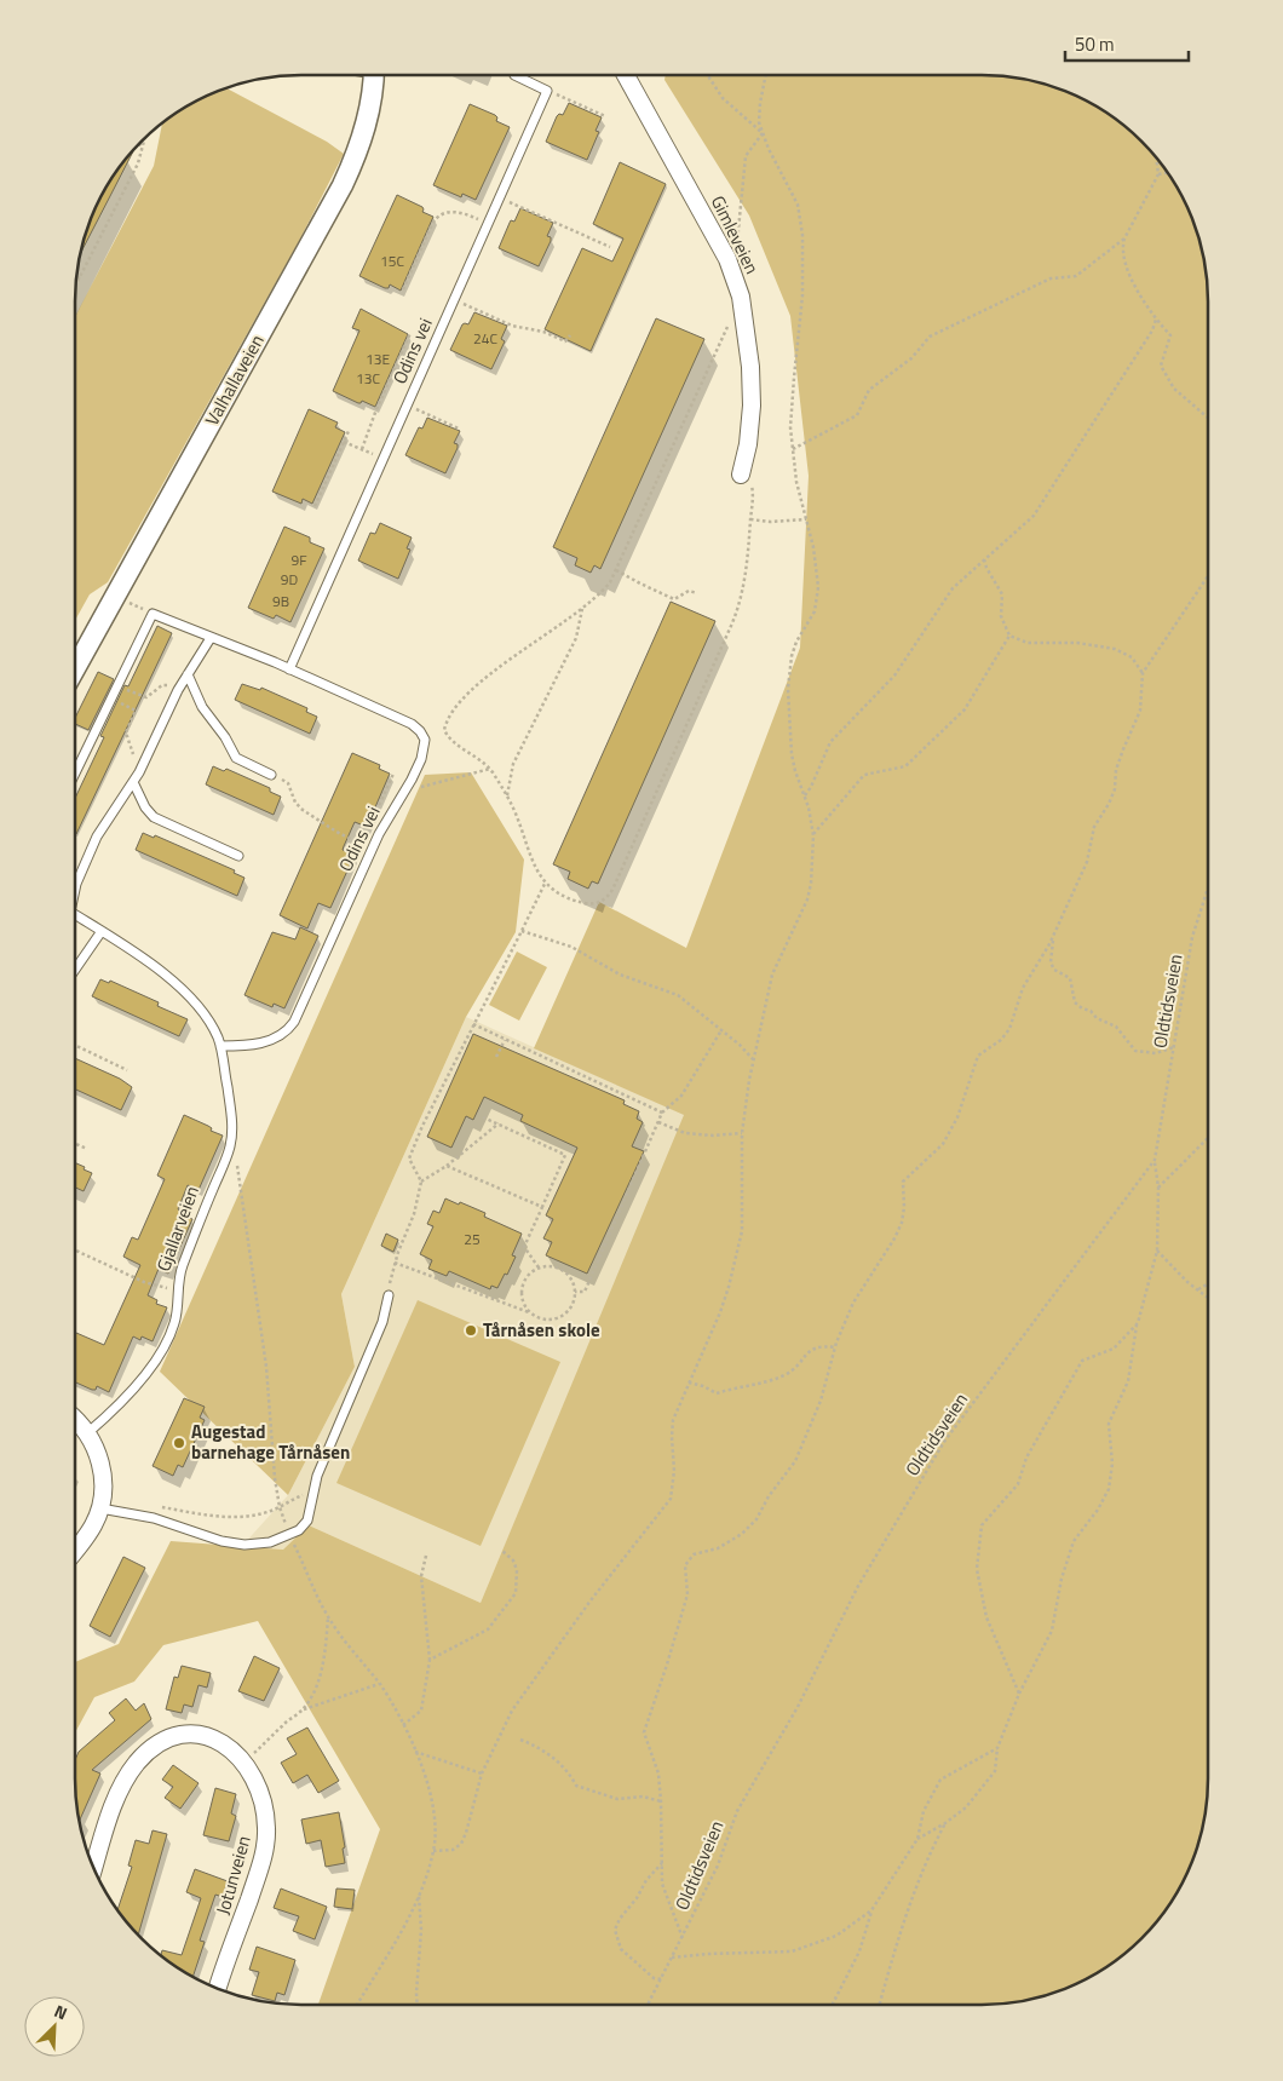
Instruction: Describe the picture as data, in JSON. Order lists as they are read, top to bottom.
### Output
{
  "streets": {
    "street": ["Gimleveien", "Valhallaveien", "Jotunveien"],
    "lane": ["Odins vei", "Gjallarveien"],
    "path": ["Oldtidsveien"]
  },
  "crossings": [
    ["Odins vei", "Gjallarveien"]
  ],
  "places": ["Tårnåsen skole", "Augestad barnehage Tårnåsen"],
  "house_numbers": [
    "15C",
    "24C",
    "13E",
    "13C",
    "9F",
    "9D",
    "9B",
    "25"
  ],
  "scale_bar": "50 m",
  "north": "top right"
}
